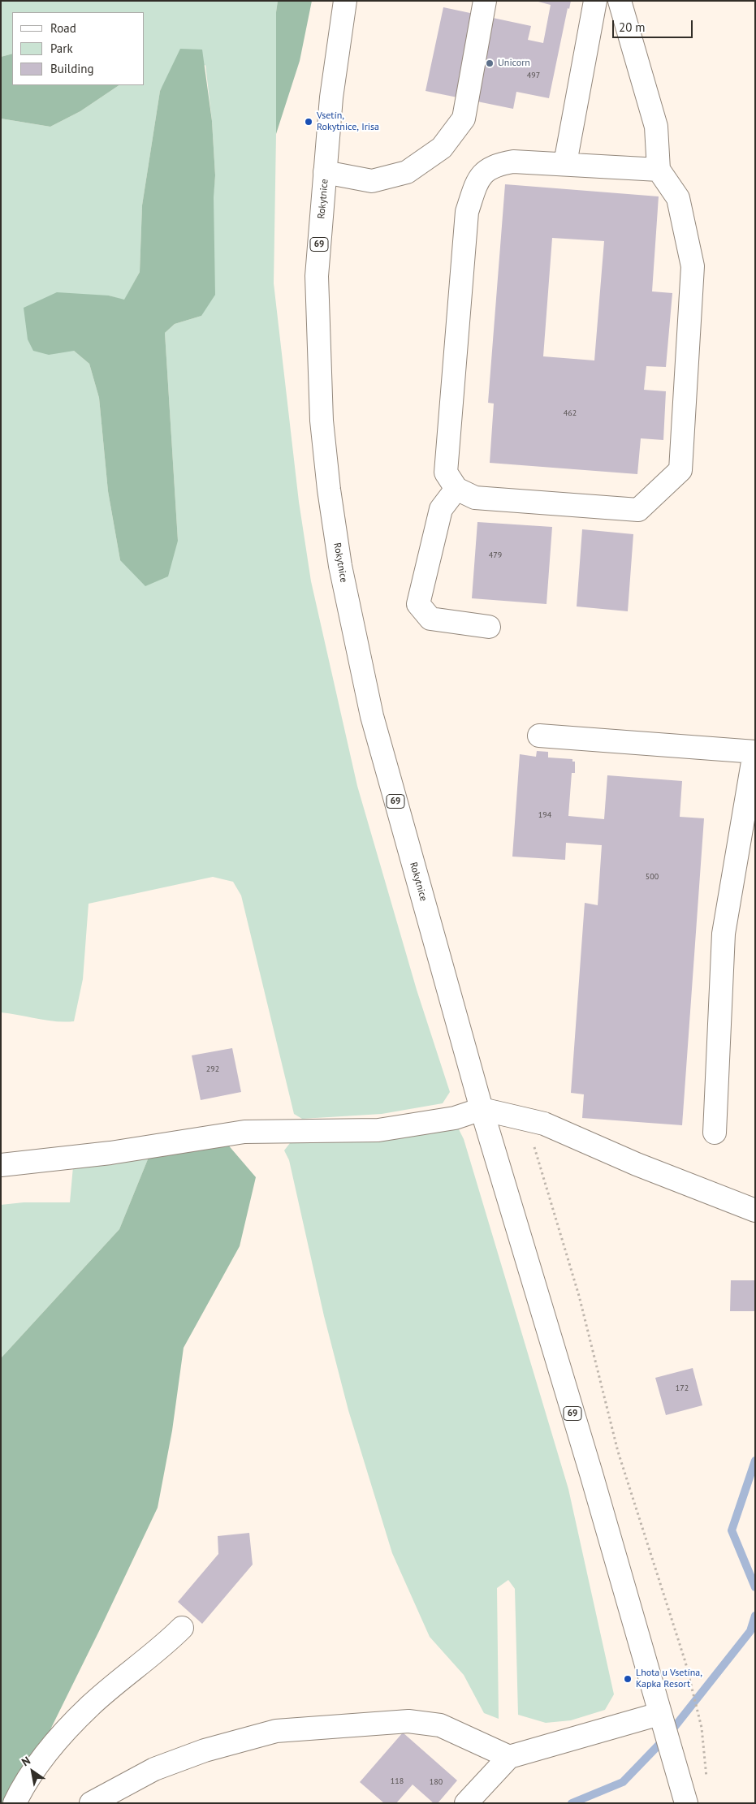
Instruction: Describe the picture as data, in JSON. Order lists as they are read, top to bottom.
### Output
{
  "streets": {
    "main road": ["Rokytnice", "69"]
  },
  "crossings": [
    ["Rokytnice", "69"]
  ],
  "places": ["Unicorn", "Vsetín, Rokytnice, Irisa", "Lhota u Vsetína, Kapka Resort"],
  "house_numbers": [
    "497",
    "462",
    "479",
    "194",
    "500",
    "292",
    "172",
    "118",
    "180"
  ],
  "legend": ["Road", "Park", "Building"],
  "scale_bar": "20 m",
  "north": "top left"
}
